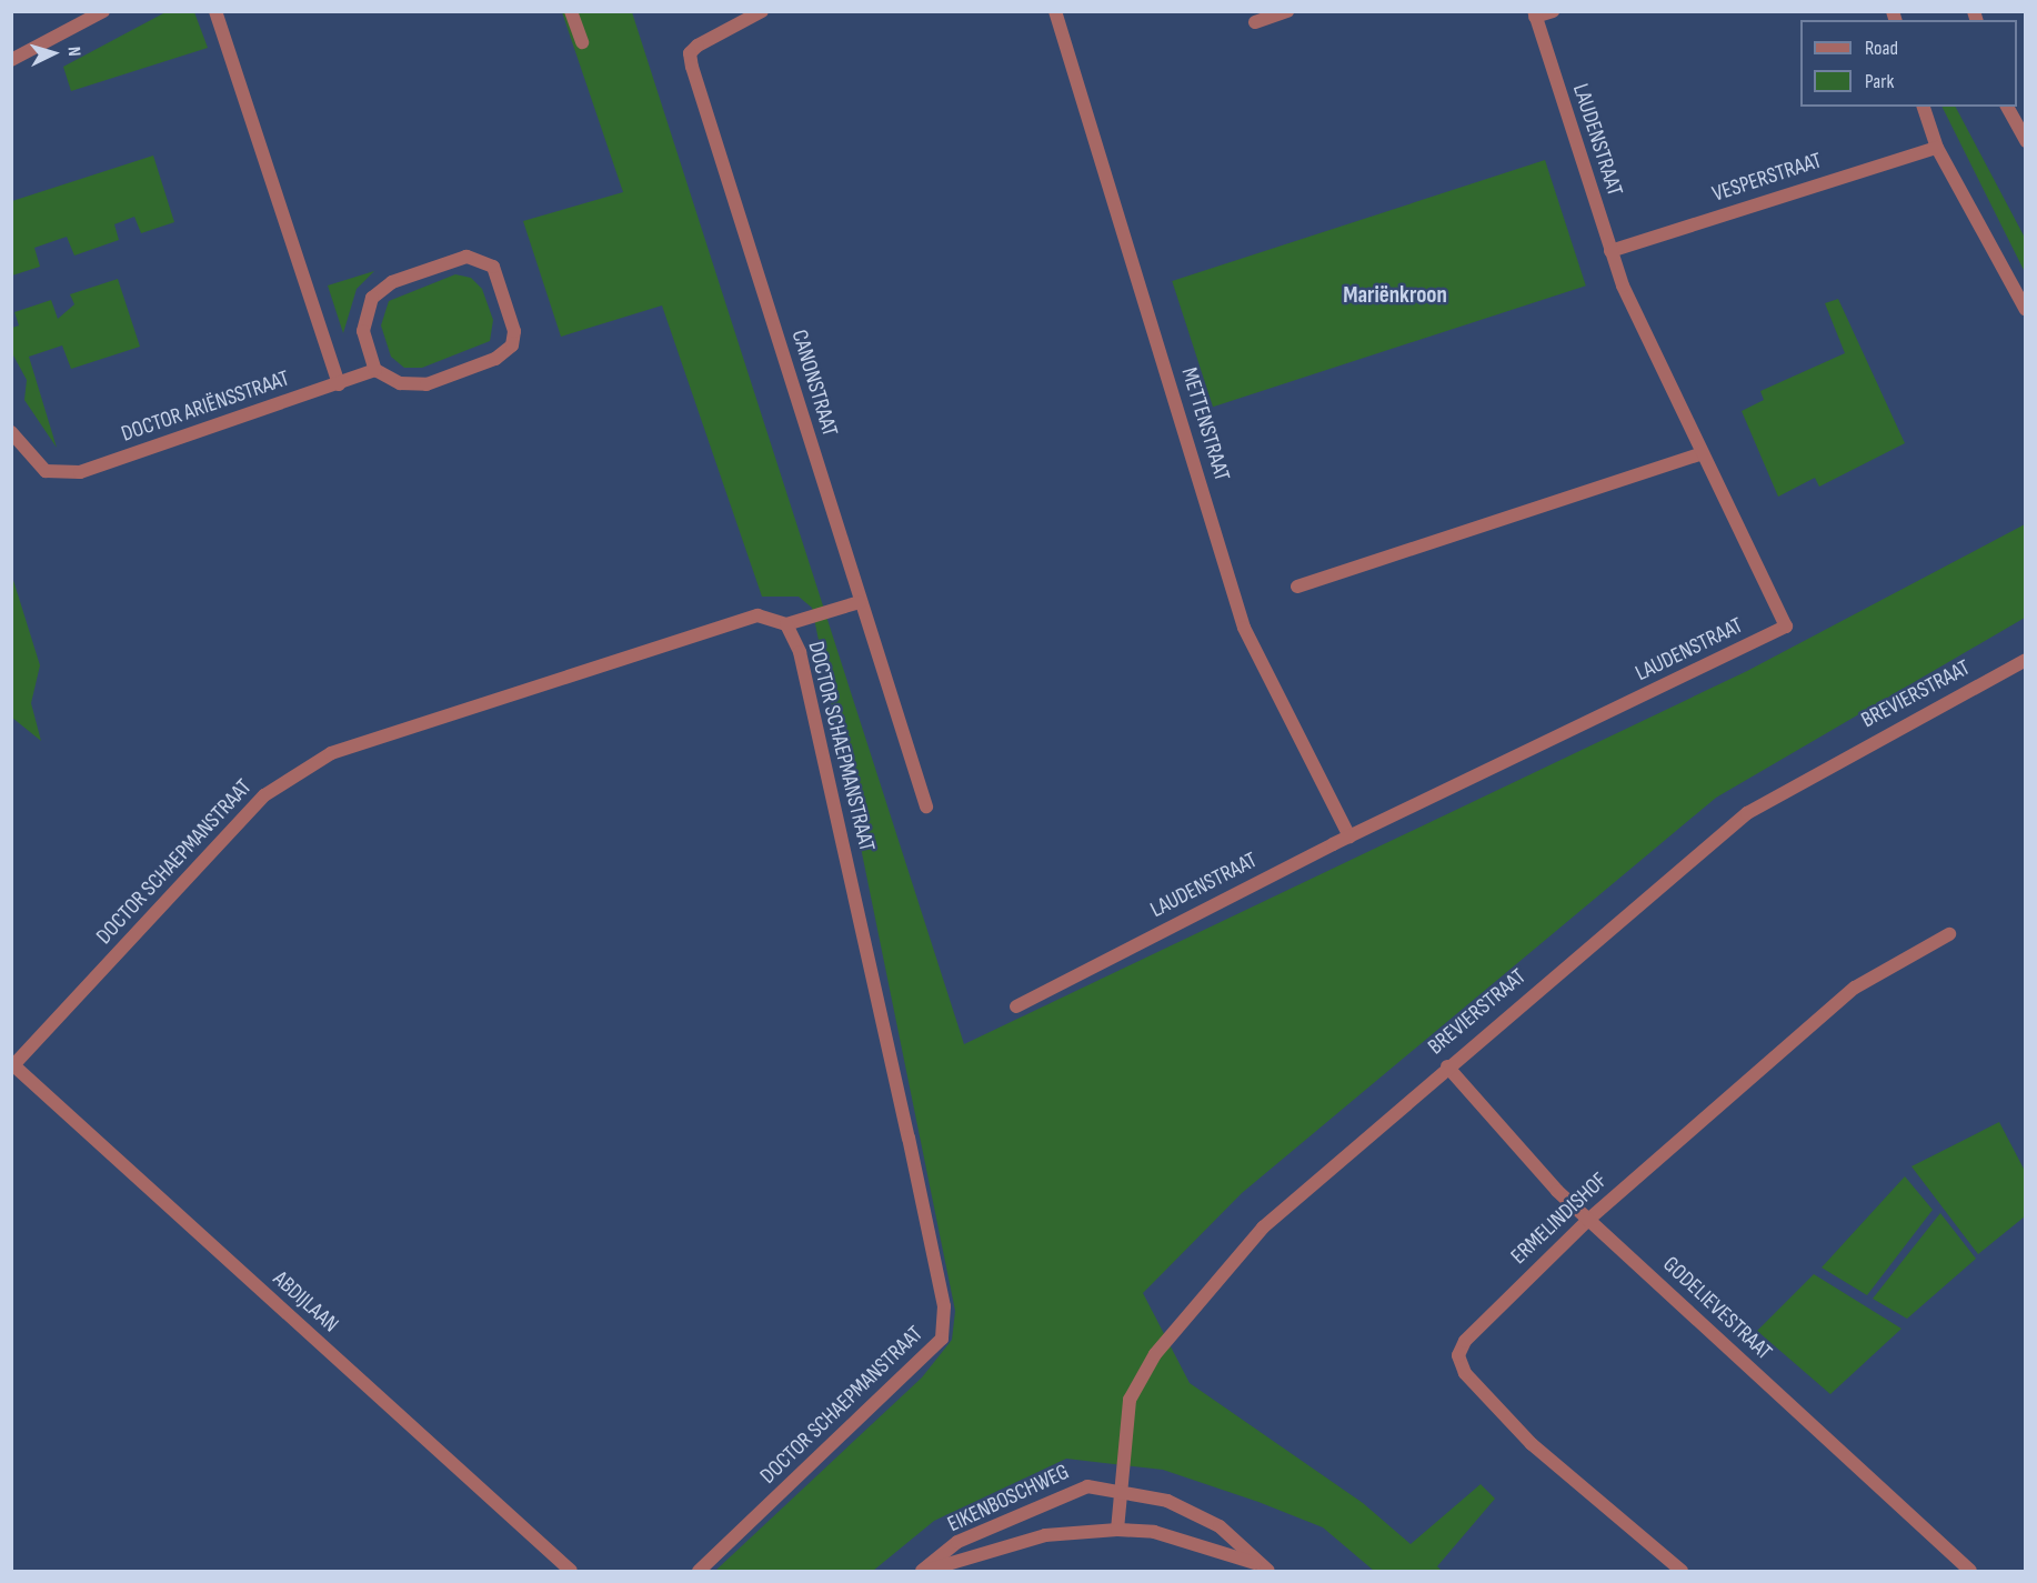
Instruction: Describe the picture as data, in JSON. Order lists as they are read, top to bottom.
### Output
{
  "streets": {
    "street": [
      "LAUDENSTRAAT",
      "VESPERSTRAAT",
      "CANONSTRAAT",
      "DOCTOR ARIËNSSTRAAT",
      "METTENSTRAAT",
      "BREVIERSTRAAT",
      "DOCTOR SCHAEPMANSTRAAT",
      "ERMELINDISHOF",
      "ABDIJLAAN",
      "GODELIEVESTRAAT",
      "EIKENBOSCHWEG"
    ]
  },
  "crossings": [
    ["LAUDENSTRAAT", "VESPERSTRAAT"],
    ["LAUDENSTRAAT", "METTENSTRAAT"],
    ["BREVIERSTRAAT", "GODELIEVESTRAAT"],
    ["BREVIERSTRAAT", "EIKENBOSCHWEG"],
    ["DOCTOR SCHAEPMANSTRAAT", "ABDIJLAAN"],
    ["ERMELINDISHOF", "GODELIEVESTRAAT"]
  ],
  "districts": ["Mariënkroon"],
  "legend": ["Road", "Park"],
  "north": "right"
}
